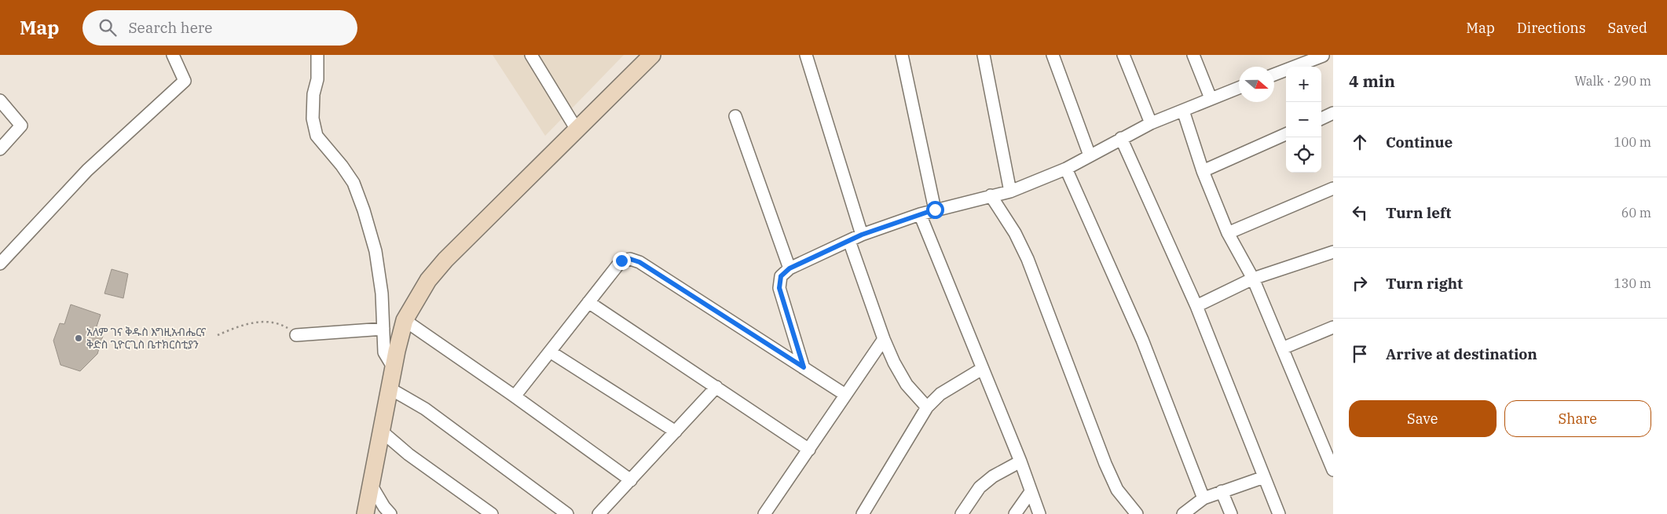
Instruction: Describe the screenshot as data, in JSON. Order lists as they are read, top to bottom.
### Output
{
  "places": ["አለም ገና ቅዱስ እግዚአብሔርና ቅድስ ጊዮርጊስ ቤተክርስቲያን"],
  "north": "right",
  "page": {
    "header": "Map",
    "search": "Search here",
    "nav": ["Map", "Directions", "Saved"],
    "heading": ["4 min", "Walk · 290 m"],
    "map_buttons": ["+", "−"],
    "list": [
      ["Continue", "100 m"],
      ["Turn left", "60 m"],
      ["Turn right", "130 m"],
      "Arrive at destination"
    ],
    "buttons": ["Save", "Share"]
  }
}
